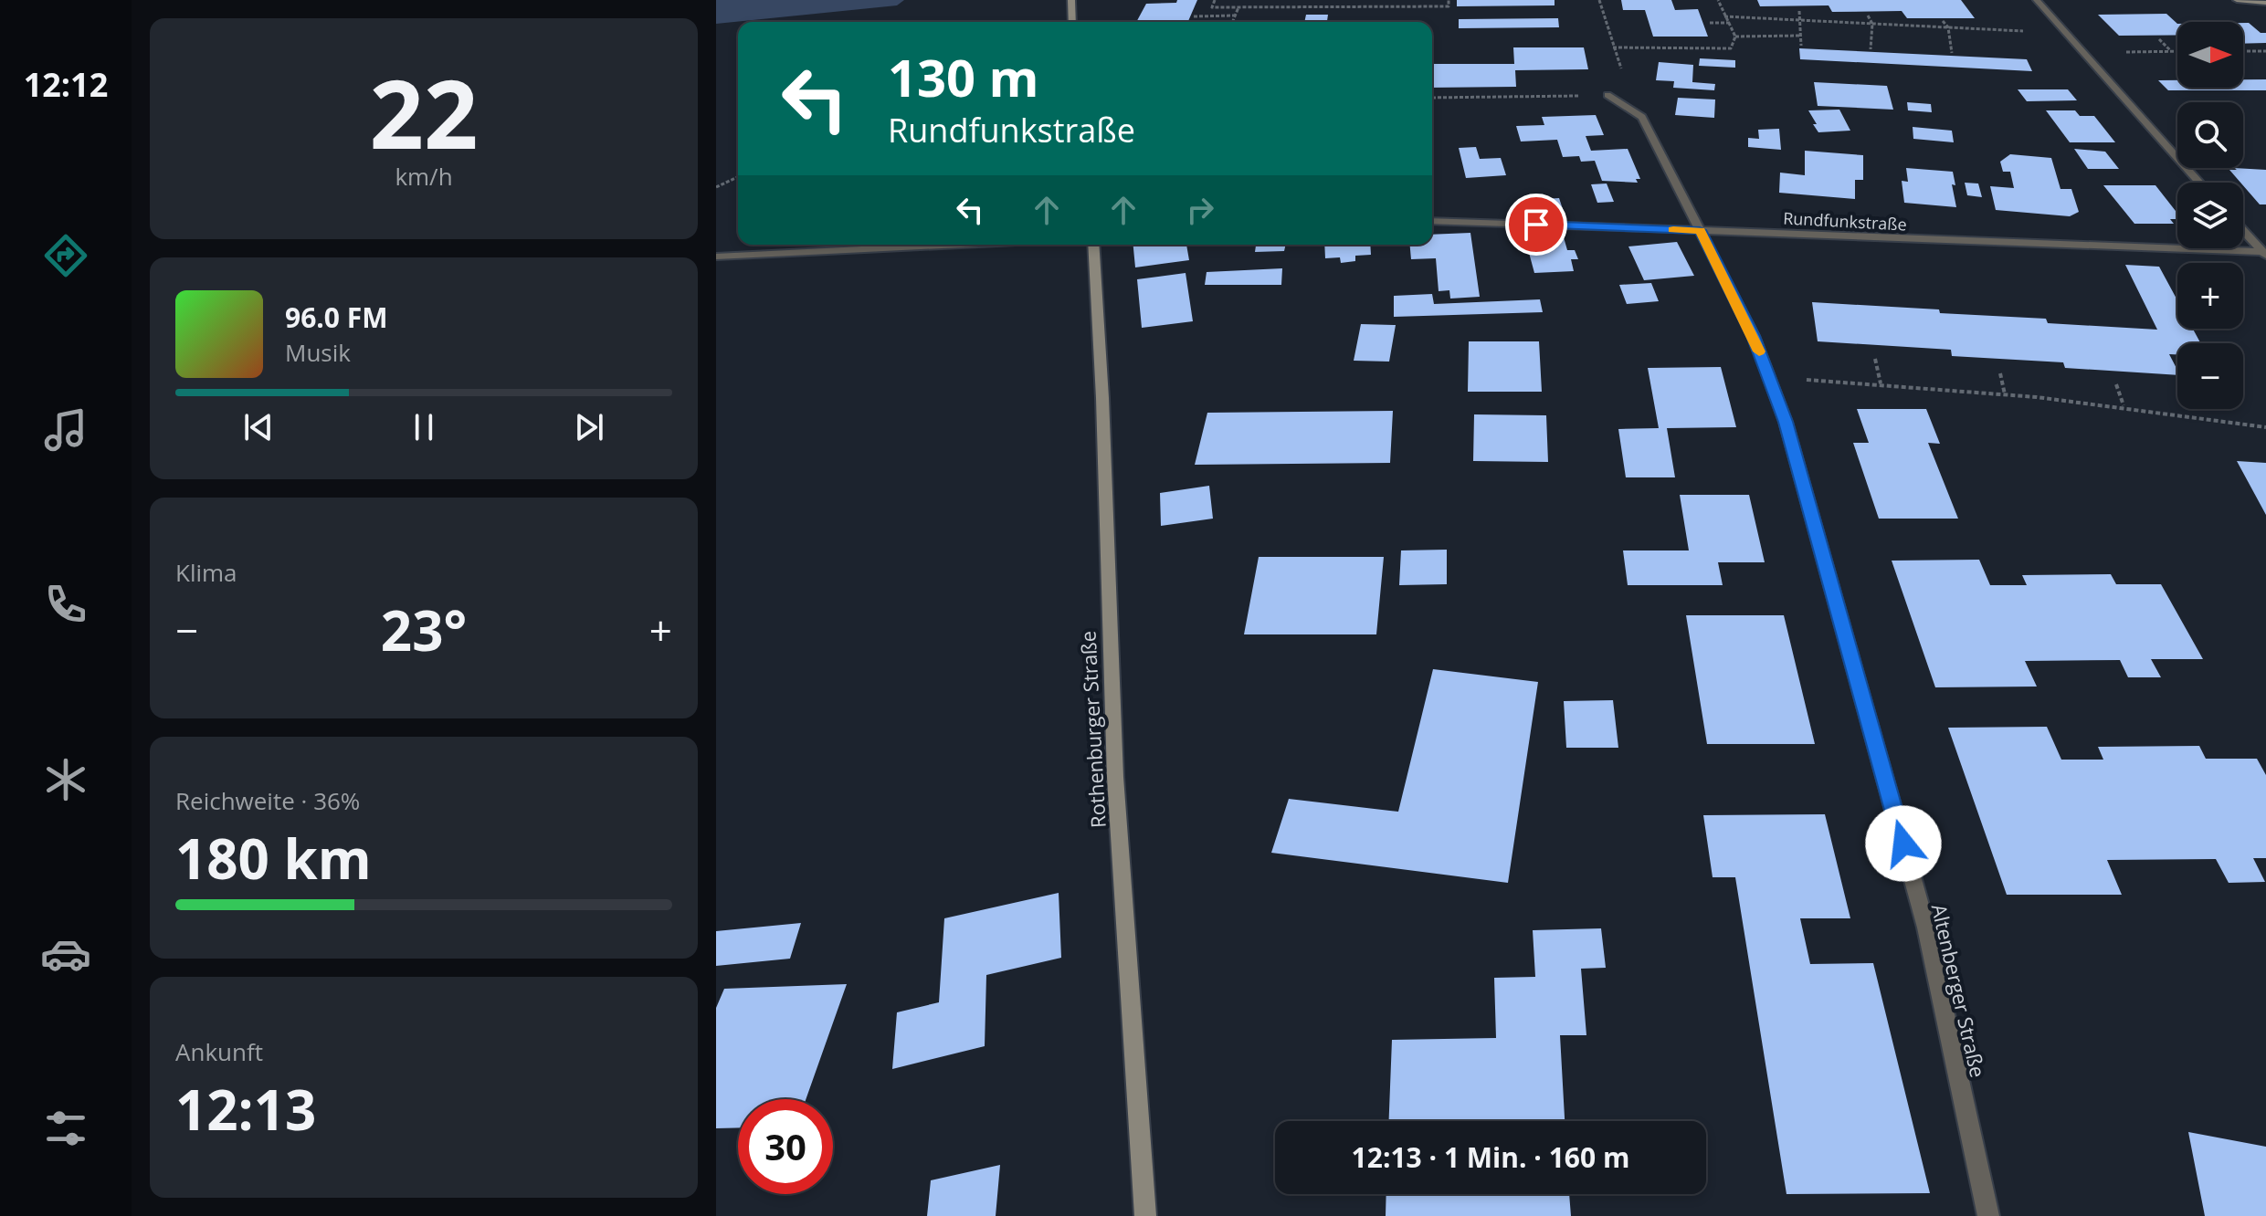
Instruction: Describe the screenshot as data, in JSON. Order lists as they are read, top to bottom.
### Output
{
  "streets": {
    "main road": ["Rothenburger Straße"],
    "street": ["Rundfunkstraße", "Altenberger Straße"]
  },
  "crossings": [
    ["Rundfunkstraße", "Altenberger Straße"]
  ],
  "north": "right",
  "page": {
    "tabs": "12:12",
    "tile": [
      ["22", "km/h"],
      "Klima",
      ["Reichweite · 36%", "180 km"],
      ["Ankunft", "12:13"]
    ],
    "map_buttons": ["+", "−"],
    "turn": ["130 m", "Rundfunkstraße"],
    "song": ["96.0 FM", "Musik"],
    "heat": ["−", "23°", "+"],
    "limit": "30",
    "trip": "12:13 · 1 Min. · 160 m"
  }
}
